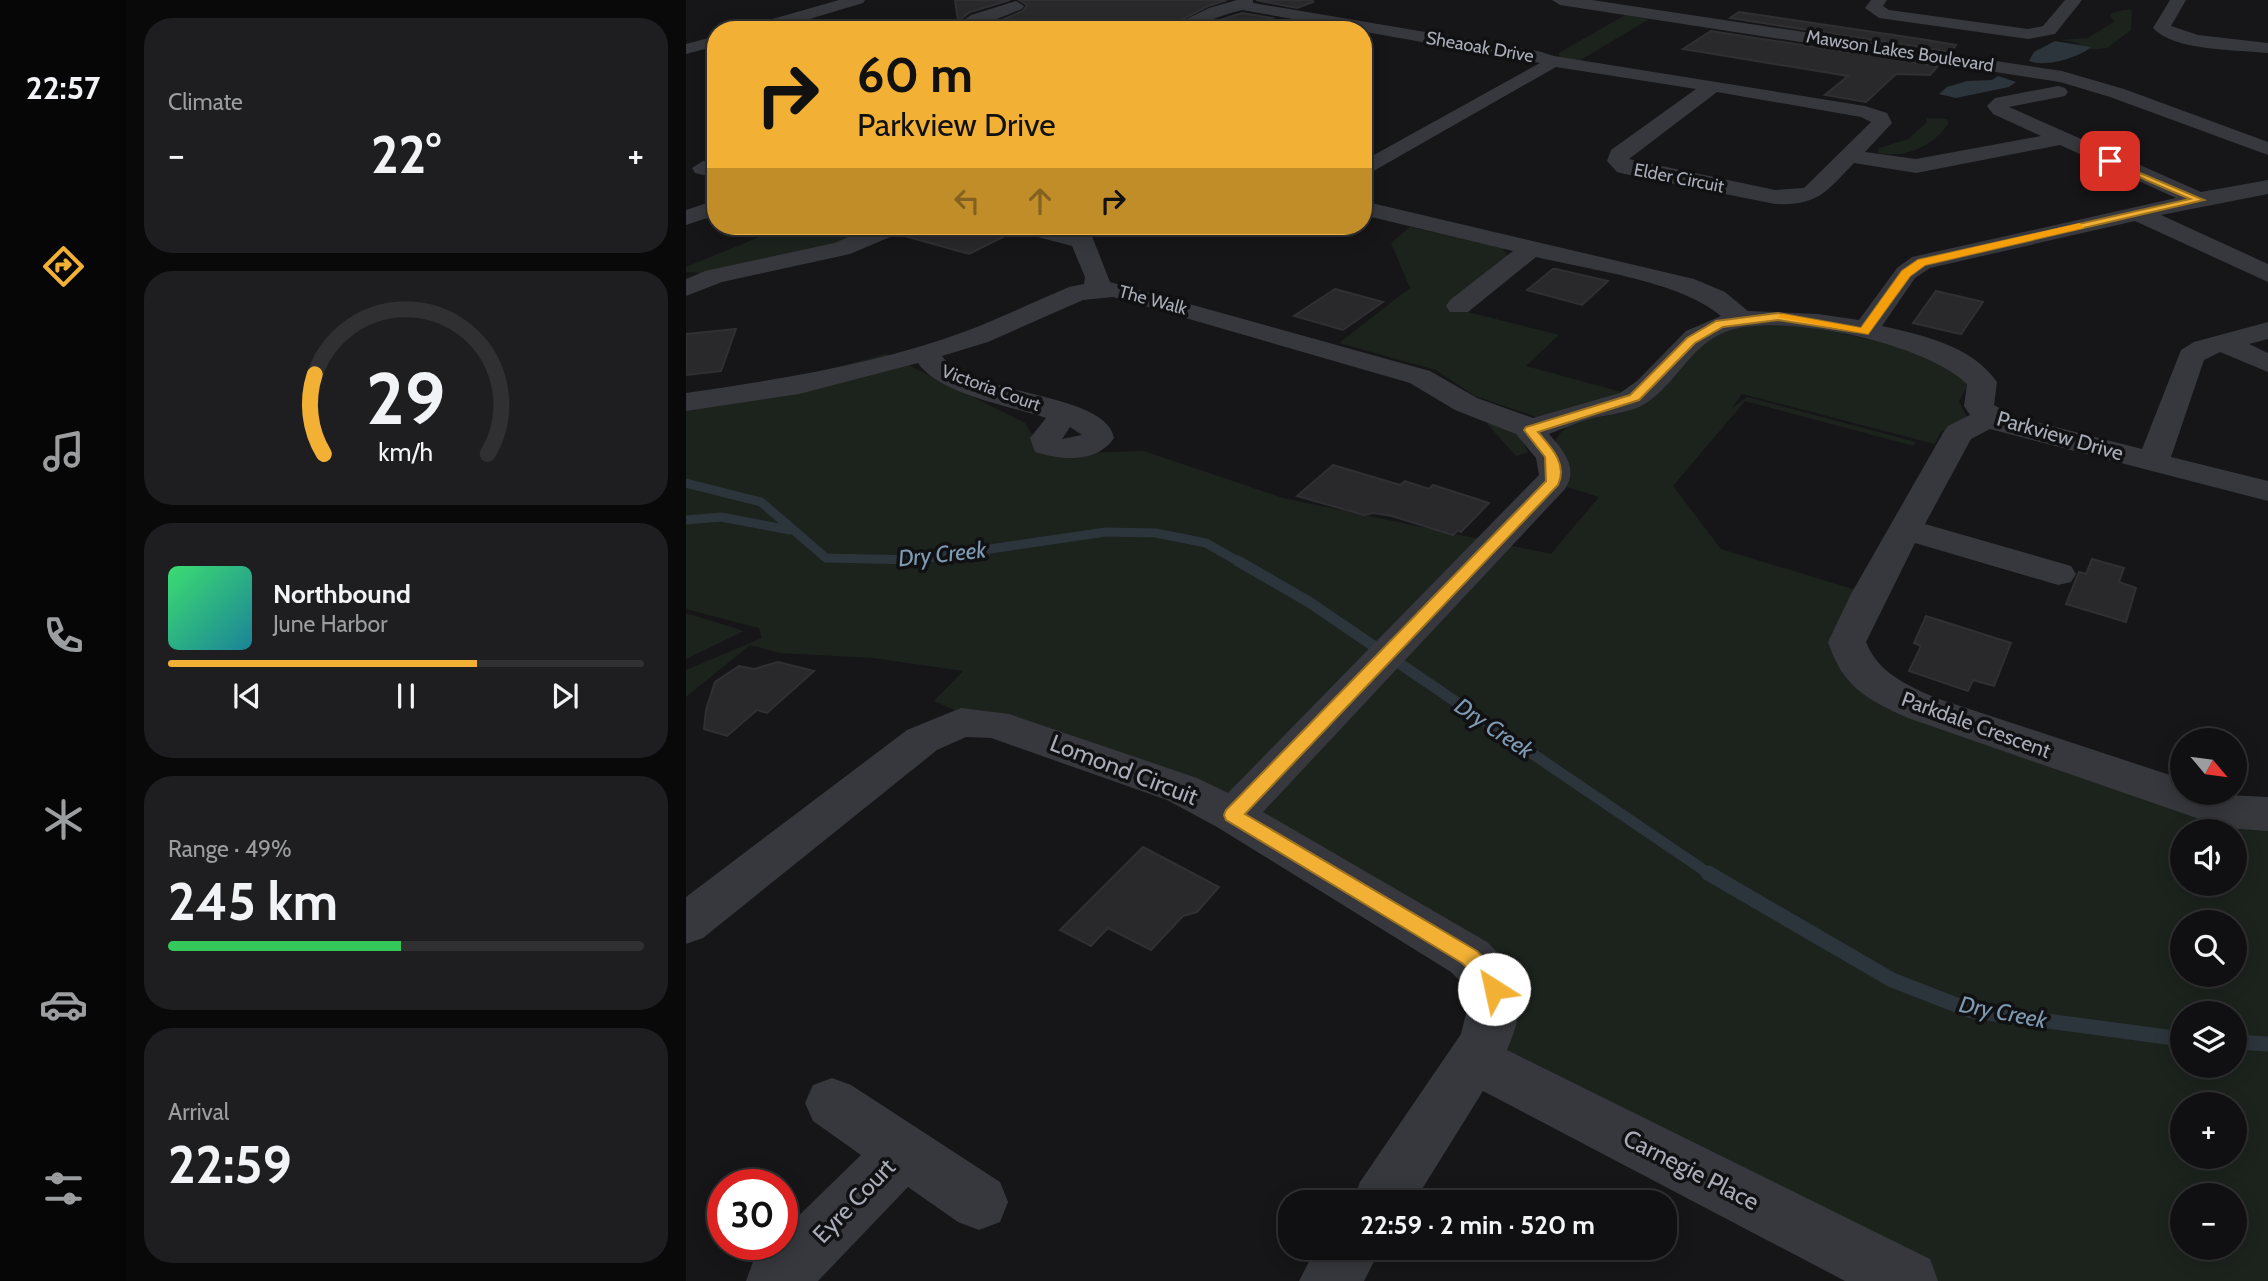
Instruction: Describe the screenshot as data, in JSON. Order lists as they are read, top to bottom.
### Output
{
  "streets": {
    "street": [
      "Sheaoak Drive",
      "Mawson Lakes Boulevard",
      "Elder Circuit",
      "The Walk",
      "Victoria Court",
      "Parkview Drive",
      "Parkdale Crescent",
      "Lomond Circuit",
      "Carnegie Place",
      "Eyre Court"
    ]
  },
  "crossings": [
    ["Sheaoak Drive", "Elder Circuit"],
    ["The Walk", "Victoria Court"],
    ["The Walk", "Parkview Drive"],
    ["Parkview Drive", "Parkdale Crescent"],
    ["Lomond Circuit", "Carnegie Place"]
  ],
  "water": ["Dry Creek"],
  "north": "bottom right",
  "page": {
    "tabs": "22:57",
    "tile": [
      "Climate",
      ["Range · 49%", "245 km"],
      ["Arrival", "22:59"]
    ],
    "turn": ["60 m", "Parkview Drive"],
    "heat": ["−", "22°", "+"],
    "song": ["Northbound", "June Harbor"],
    "map_buttons": ["+", "−"],
    "limit": "30",
    "trip": "22:59 · 2 min · 520 m",
    "gauge": ["29", "km/h"]
  }
}
